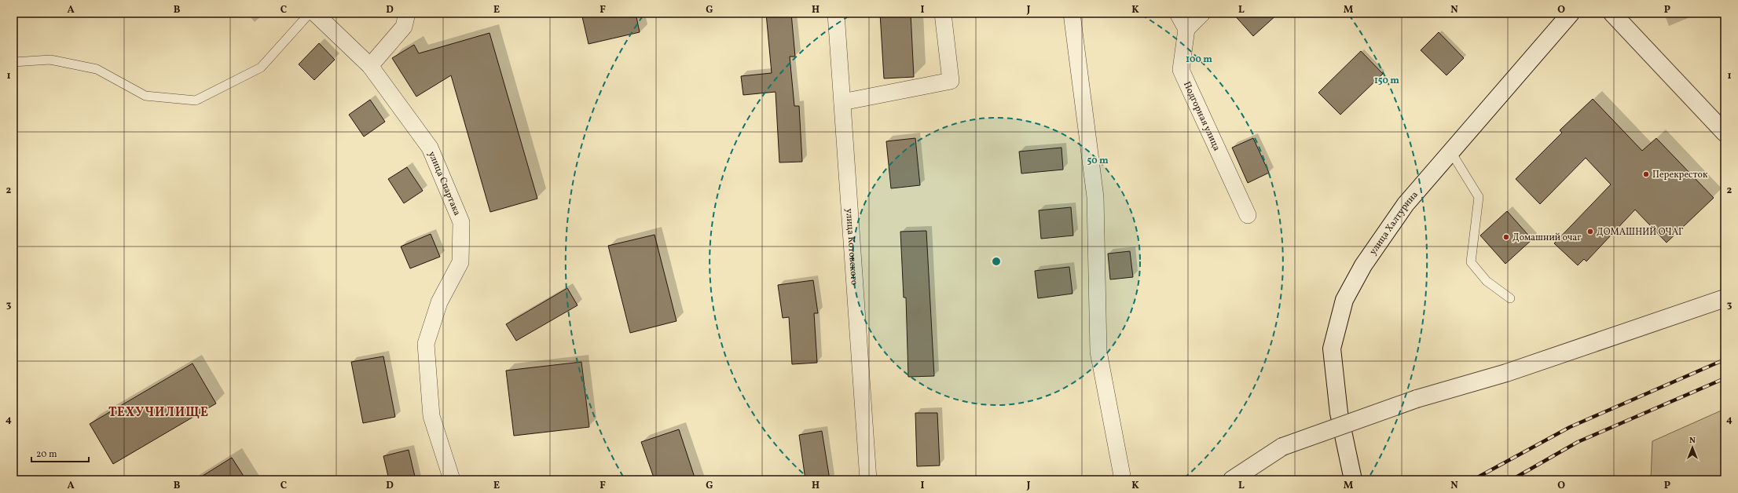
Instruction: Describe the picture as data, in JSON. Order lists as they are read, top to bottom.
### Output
{
  "streets": {
    "street": [
      "Подгорная улица",
      "улица Спартака",
      "улица Халтурина",
      "улица Котовского"
    ]
  },
  "districts": ["ТЕХУЧИЛИЩЕ"],
  "places": ["Перекресток", "ДОМАШНИЙ ОЧАГ", "Домашний очаг"],
  "scale_bar": "20 m",
  "north": "top",
  "grid": {
    "columns": [
      "A",
      "B",
      "C",
      "D",
      "E",
      "F",
      "G",
      "H",
      "I",
      "J",
      "K",
      "L",
      "M",
      "N",
      "O",
      "P"
    ],
    "rows": [
      "1",
      "2",
      "3",
      "4"
    ]
  },
  "rings": ["100 m", "150 m", "50 m"]
}
